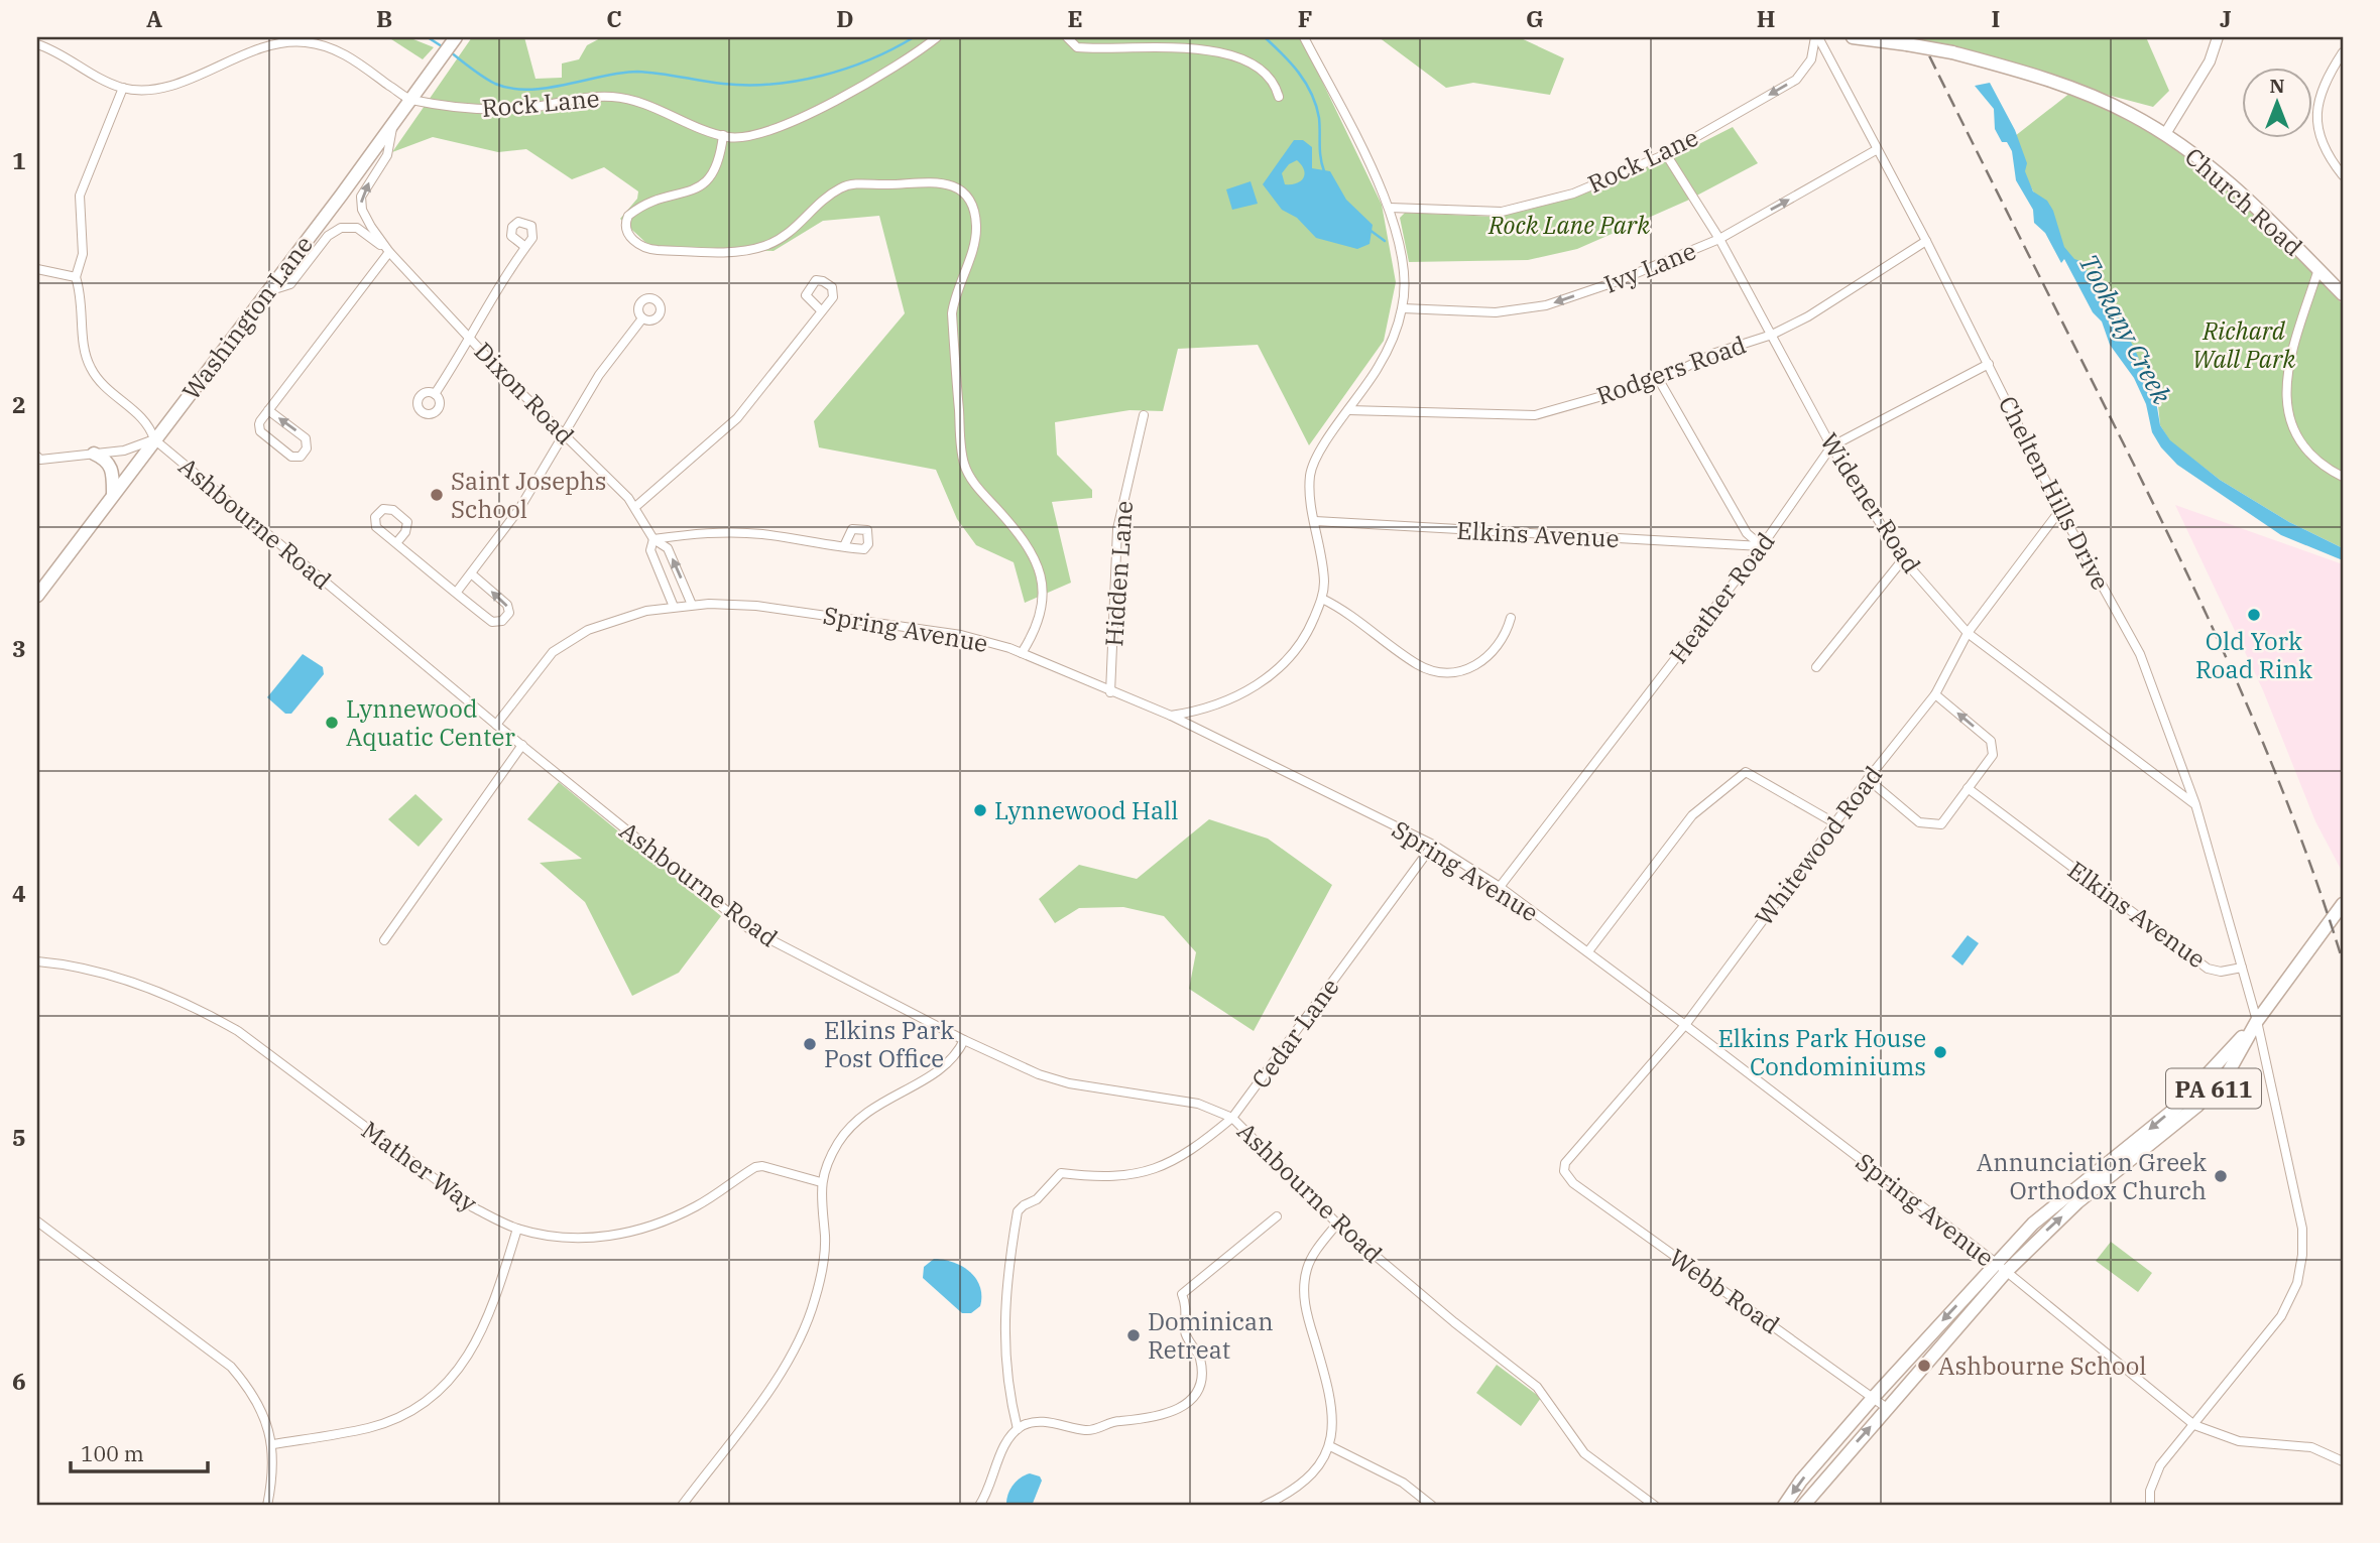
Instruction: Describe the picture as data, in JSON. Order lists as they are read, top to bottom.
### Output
{
  "streets": {
    "main road": ["Church Road", "Washington Lane", "PA 611"],
    "street": [
      "Rock Lane",
      "Ivy Lane",
      "Rodgers Road",
      "Dixon Road",
      "Chelten Hills Drive",
      "Widener Road",
      "Ashbourne Road",
      "Elkins Avenue",
      "Hidden Lane",
      "Heather Road",
      "Spring Avenue",
      "Whitewood Road",
      "Cedar Lane",
      "Mather Way",
      "Webb Road"
    ]
  },
  "crossings": [
    ["Rock Lane", "Washington Lane"],
    ["Rock Lane", "Chelten Hills Drive"],
    ["Rock Lane", "Widener Road"],
    ["Ivy Lane", "Chelten Hills Drive"],
    ["Ivy Lane", "Widener Road"],
    ["Washington Lane", "Dixon Road"],
    ["Washington Lane", "Ashbourne Road"],
    ["Rodgers Road", "Chelten Hills Drive"],
    ["Rodgers Road", "Widener Road"],
    ["Dixon Road", "Spring Avenue"],
    ["Chelten Hills Drive", "Widener Road"],
    ["Chelten Hills Drive", "Elkins Avenue"],
    ["Chelten Hills Drive", "Heather Road"],
    ["Chelten Hills Drive", "Whitewood Road"],
    ["Widener Road", "Heather Road"],
    ["Widener Road", "Whitewood Road"],
    ["Ashbourne Road", "Spring Avenue"],
    ["Ashbourne Road", "Cedar Lane"],
    ["Elkins Avenue", "Heather Road"],
    ["Elkins Avenue", "Spring Avenue"],
    ["Elkins Avenue", "PA 611"],
    ["Hidden Lane", "Spring Avenue"],
    ["Heather Road", "Spring Avenue"],
    ["Spring Avenue", "Whitewood Road"],
    ["Spring Avenue", "Cedar Lane"],
    ["Spring Avenue", "PA 611"],
    ["Whitewood Road", "Webb Road"],
    ["PA 611", "Webb Road"]
  ],
  "water": ["Tookany Creek"],
  "parks": ["Rock Lane Park", "Richard Wall Park"],
  "places": [
    "Saint Josephs School",
    "Old York Road Rink",
    "Lynnewood Aquatic Center",
    "Lynnewood Hall",
    "Elkins Park Post Office",
    "Elkins Park House Condominiums",
    "Annunciation Greek Orthodox Church",
    "Dominican Retreat",
    "Ashbourne School"
  ],
  "scale_bar": "100 m",
  "north": "top",
  "grid": {
    "columns": [
      "A",
      "B",
      "C",
      "D",
      "E",
      "F",
      "G",
      "H",
      "I",
      "J"
    ],
    "rows": [
      "1",
      "2",
      "3",
      "4",
      "5",
      "6"
    ]
  }
}
